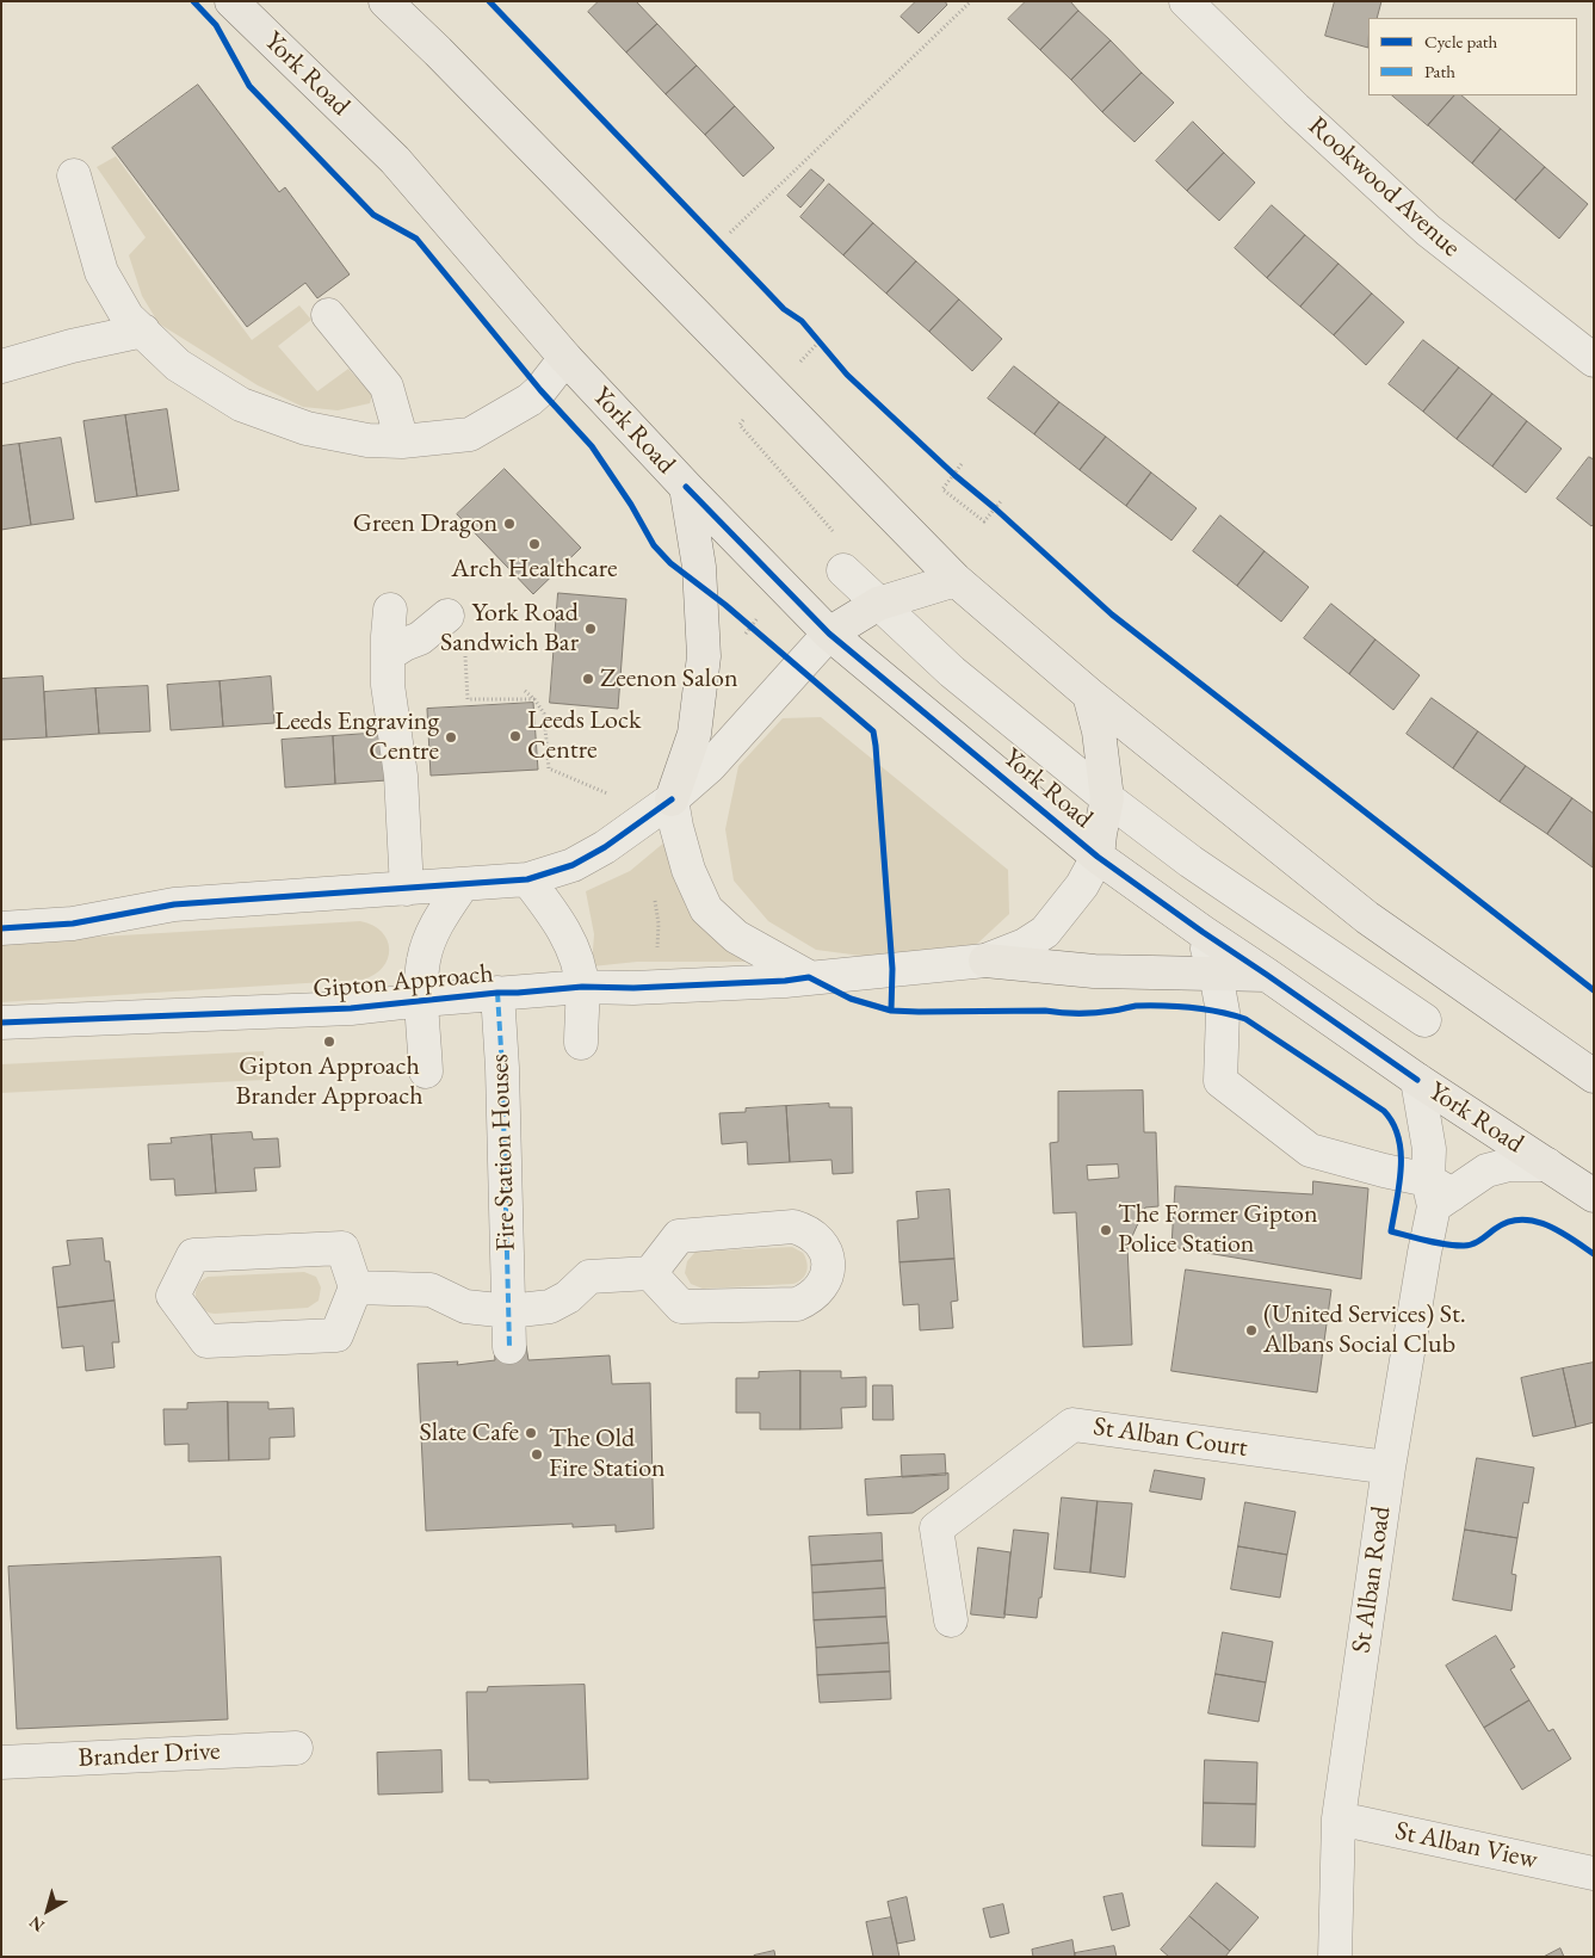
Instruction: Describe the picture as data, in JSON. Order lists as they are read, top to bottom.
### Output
{
  "streets": {
    "highway": ["York Road"],
    "street": [
      "Rookwood Avenue",
      "Gipton Approach",
      "Fire Station Houses",
      "St Alban Court",
      "St Alban Road",
      "Brander Drive",
      "St Alban View"
    ]
  },
  "crossings": [
    ["York Road", "Gipton Approach"],
    ["York Road", "St Alban Road"],
    ["Gipton Approach", "Fire Station Houses"],
    ["St Alban Court", "St Alban Road"],
    ["St Alban Road", "St Alban View"]
  ],
  "places": [
    "Green Dragon",
    "Arch Healthcare",
    "York Road Sandwich Bar",
    "Zeenon Salon",
    "Leeds Lock Centre",
    "Leeds Engraving Centre",
    "Gipton Approach Brander Approach",
    "The Former Gipton Police Station",
    "(United Services) St. Albans Social Club",
    "Slate Cafe",
    "The Old Fire Station"
  ],
  "legend": ["Cycle path", "Path"],
  "north": "bottom left"
}
